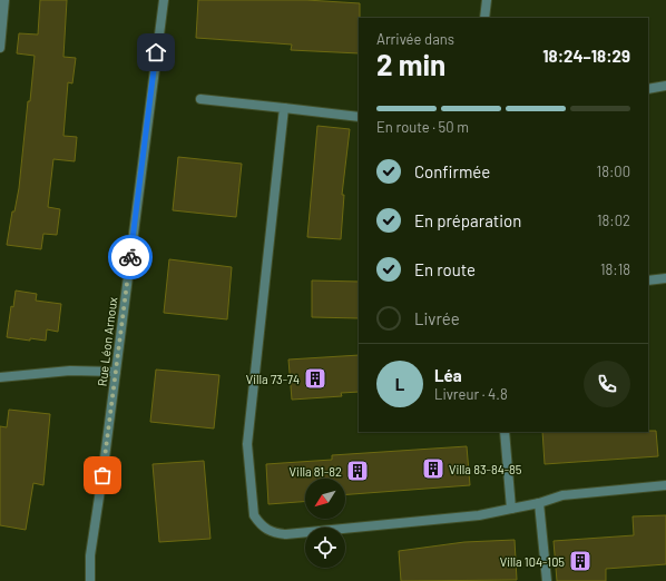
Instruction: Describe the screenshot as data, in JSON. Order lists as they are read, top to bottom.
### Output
{
  "streets": {
    "street": ["Rue Léon Arnoux"]
  },
  "places": {
    "building": [
      "Villa 73-74",
      "Villa 83-84-85",
      "Villa 81-82",
      "Villa 104-105"
    ]
  },
  "north": "bottom left",
  "page": {
    "heading": ["2 min", "Arrivée dans", "18:24–18:29"],
    "panel": ["Léa", "Livreur · 4.8"],
    "bar": "En route · 50 m",
    "list": [
      ["Confirmée", "18:00"],
      ["En préparation", "18:02"],
      ["En route", "18:18"],
      "Livrée"
    ],
    "round": "L"
  }
}
